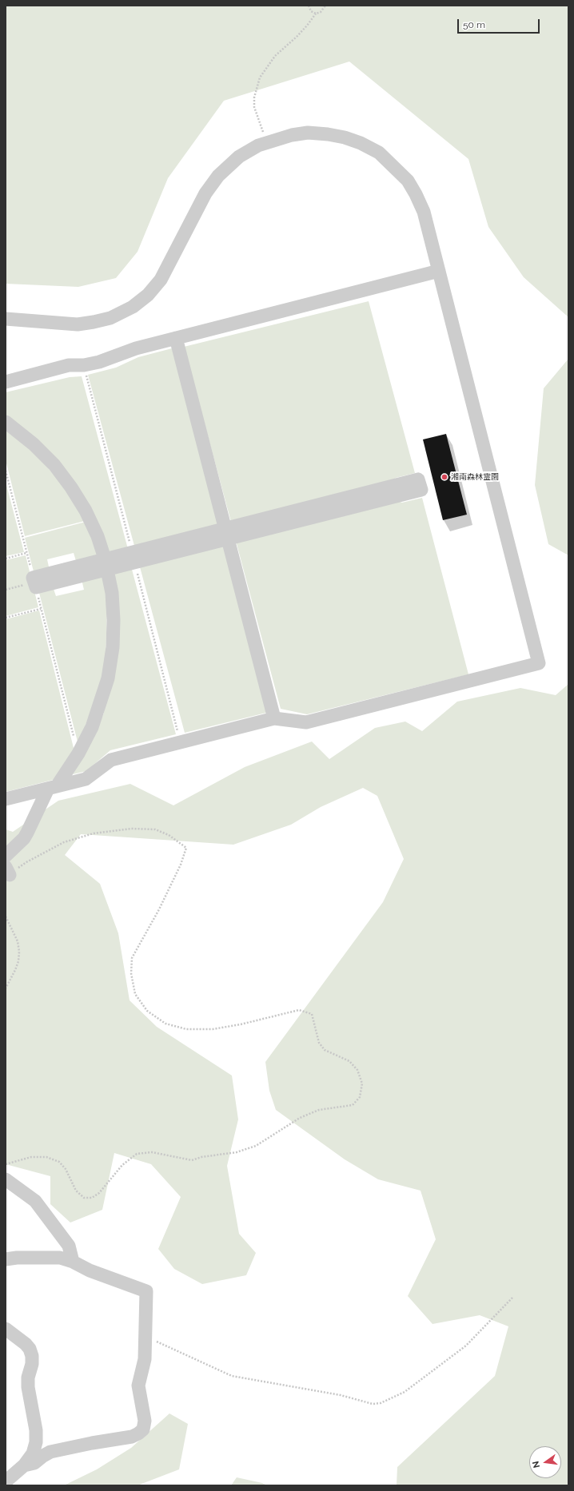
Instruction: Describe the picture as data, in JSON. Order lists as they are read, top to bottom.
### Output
{
  "places": ["湘南森林霊園"],
  "scale_bar": "50 m",
  "north": "left"
}
